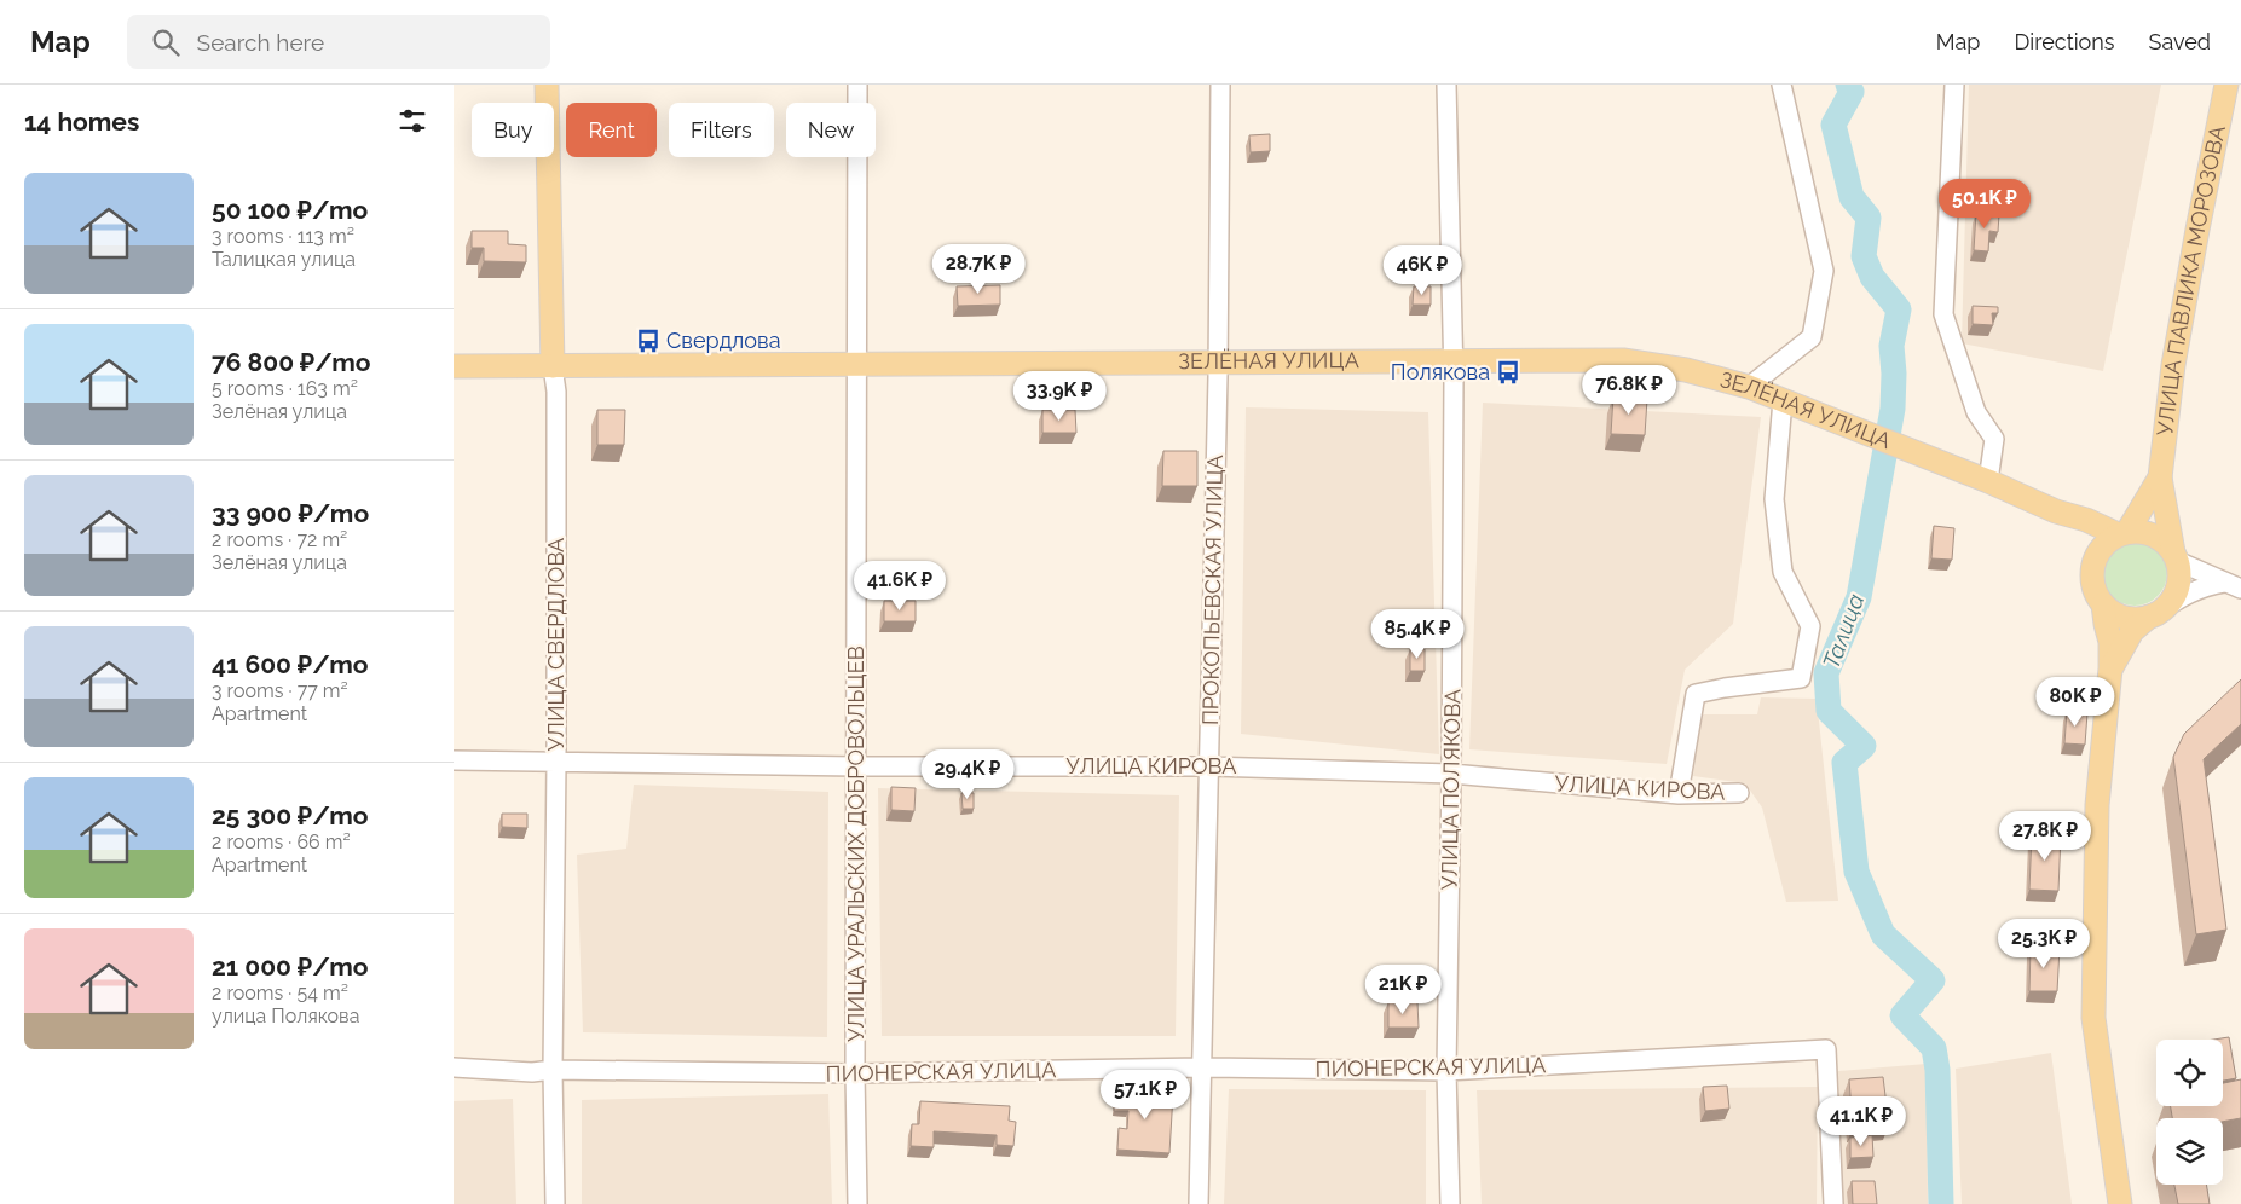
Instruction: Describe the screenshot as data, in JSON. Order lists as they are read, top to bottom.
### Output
{
  "streets": {
    "main road": ["УЛИЦА ПАВЛИКА МОРОЗОВА", "ЗЕЛЁНАЯ УЛИЦА", "УЛИЦА СВЕРДЛОВА"],
    "street": [
      "ПРОКОПЬЕВСКАЯ УЛИЦА",
      "УЛИЦА КИРОВА",
      "УЛИЦА ПОЛЯКОВА",
      "УЛИЦА УРАЛЬСКИХ ДОБРОВОЛЬЦЕВ",
      "ПИОНЕРСКАЯ УЛИЦА"
    ]
  },
  "crossings": [
    ["ЗЕЛЁНАЯ УЛИЦА", "ПРОКОПЬЕВСКАЯ УЛИЦА"],
    ["ЗЕЛЁНАЯ УЛИЦА", "УЛИЦА СВЕРДЛОВА"],
    ["ЗЕЛЁНАЯ УЛИЦА", "УЛИЦА ПОЛЯКОВА"],
    ["ЗЕЛЁНАЯ УЛИЦА", "УЛИЦА УРАЛЬСКИХ ДОБРОВОЛЬЦЕВ"],
    ["ПРОКОПЬЕВСКАЯ УЛИЦА", "УЛИЦА КИРОВА"],
    ["ПРОКОПЬЕВСКАЯ УЛИЦА", "ПИОНЕРСКАЯ УЛИЦА"],
    ["УЛИЦА СВЕРДЛОВА", "УЛИЦА КИРОВА"],
    ["УЛИЦА СВЕРДЛОВА", "ПИОНЕРСКАЯ УЛИЦА"],
    ["УЛИЦА КИРОВА", "УЛИЦА ПОЛЯКОВА"],
    ["УЛИЦА КИРОВА", "УЛИЦА УРАЛЬСКИХ ДОБРОВОЛЬЦЕВ"],
    ["УЛИЦА ПОЛЯКОВА", "ПИОНЕРСКАЯ УЛИЦА"],
    ["УЛИЦА УРАЛЬСКИХ ДОБРОВОЛЬЦЕВ", "ПИОНЕРСКАЯ УЛИЦА"]
  ],
  "water": ["Талица"],
  "places": {
    "bus stop": ["Свердлова", "Полякова"]
  },
  "page": {
    "header": "Map",
    "search": "Search here",
    "nav": ["Map", "Directions", "Saved"],
    "heading": "14 homes",
    "chip": [
      "Buy",
      "Rent",
      "Filters",
      "New"
    ],
    "list": [
      {
        "name": "50 100 ₽/mo",
        "note": "3 rooms · 113 m² · Талицкая улица"
      },
      {
        "name": "76 800 ₽/mo",
        "note": "5 rooms · 163 m² · Зелёная улица"
      },
      {
        "name": "33 900 ₽/mo",
        "note": "2 rooms · 72 m² · Зелёная улица"
      },
      {
        "name": "41 600 ₽/mo",
        "note": "3 rooms · 77 m² · Apartment"
      },
      {
        "name": "25 300 ₽/mo",
        "note": "2 rooms · 66 m² · Apartment"
      },
      {
        "name": "21 000 ₽/mo",
        "note": "2 rooms · 54 m² · улица Полякова"
      }
    ],
    "price": [
      "50.1K ₽",
      "28.7K ₽",
      "46K ₽",
      "76.8K ₽",
      "33.9K ₽",
      "41.6K ₽",
      "85.4K ₽",
      "80K ₽",
      "29.4K ₽",
      "27.8K ₽",
      "25.3K ₽",
      "21K ₽",
      "57.1K ₽",
      "41.1K ₽"
    ]
  }
}
